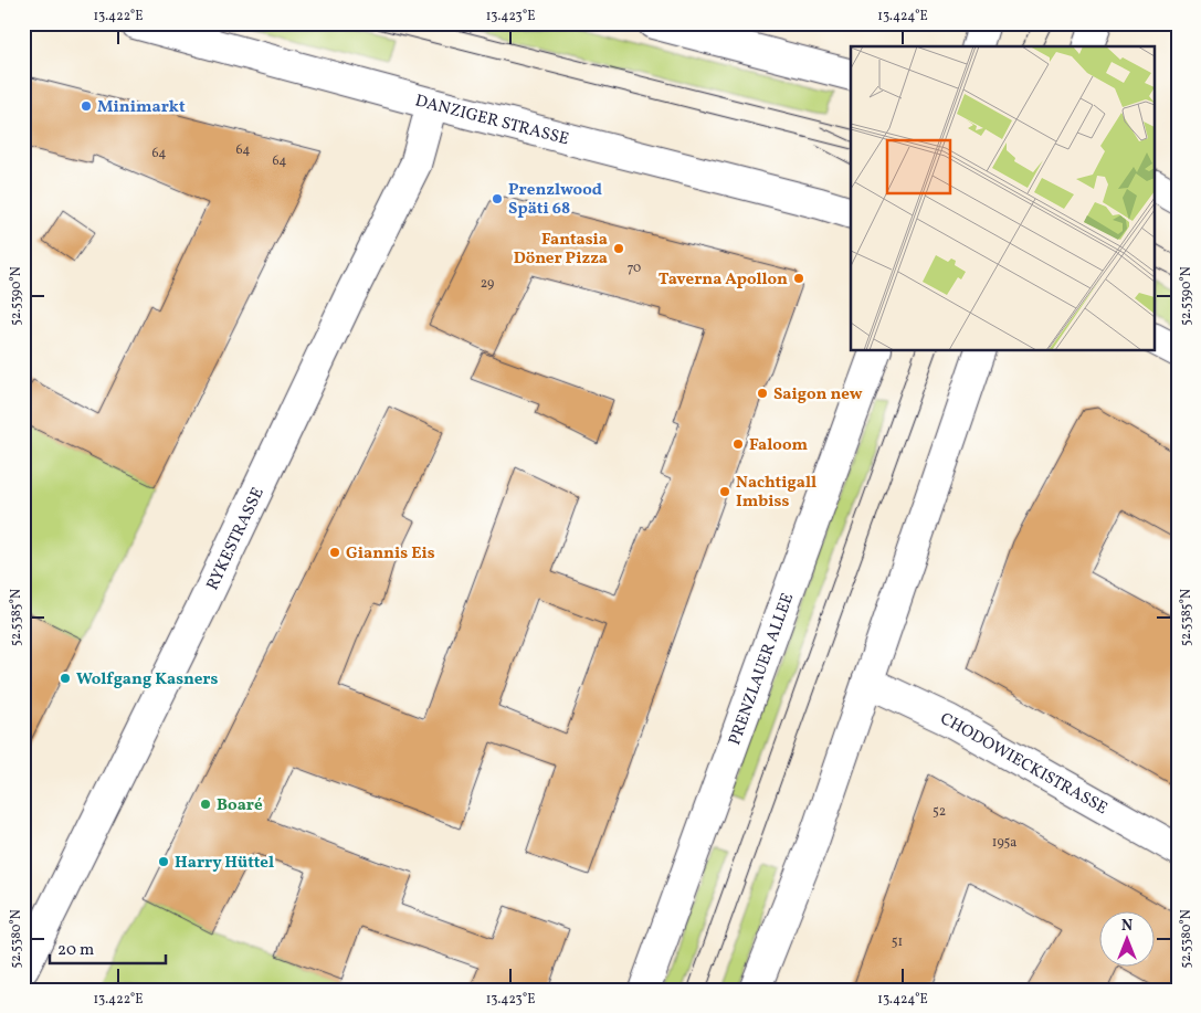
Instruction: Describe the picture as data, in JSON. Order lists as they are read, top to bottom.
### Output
{
  "streets": {
    "main road": [
      "DANZIGER STRASSE",
      "RYKESTRASSE",
      "PRENZLAUER ALLEE",
      "CHODOWIECKISTRASSE"
    ]
  },
  "crossings": [
    ["DANZIGER STRASSE", "RYKESTRASSE"]
  ],
  "places": [
    "Minimarkt",
    "Prenzlwood Späti 68",
    "Fantasia Döner Pizza",
    "Taverna Apollon",
    "Saigon new",
    "Faloom",
    "Nachtigall Imbiss",
    "Giannis Eis",
    "Wolfgang Kasners",
    "Boaré",
    "Harry Hüttel"
  ],
  "house_numbers": [
    "64",
    "64",
    "64",
    "70",
    "29",
    "52",
    "195a",
    "51"
  ],
  "scale_bar": "20 m",
  "north": "top",
  "coordinates": [
    "13.422°E",
    "13.423°E",
    "13.424°E",
    "52.5390°N",
    "52.5385°N",
    "52.5380°N"
  ]
}
